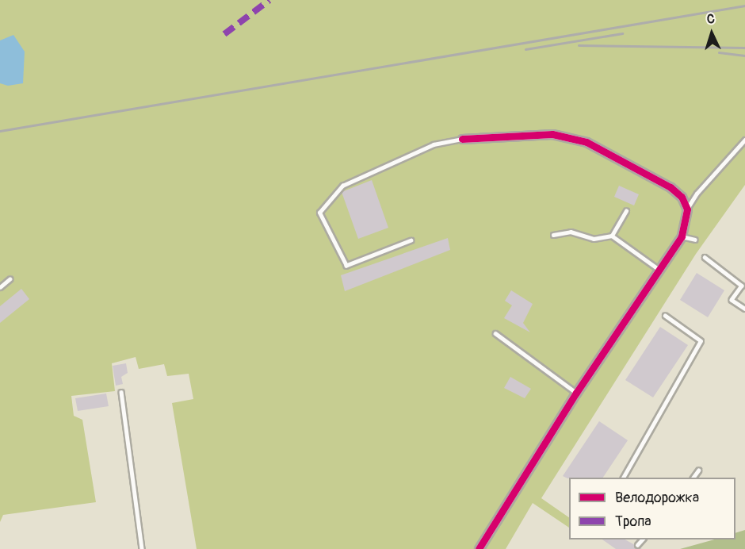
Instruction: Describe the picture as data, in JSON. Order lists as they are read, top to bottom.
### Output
{
  "legend": ["Велодорожка", "Тропа"],
  "north": "top"
}
